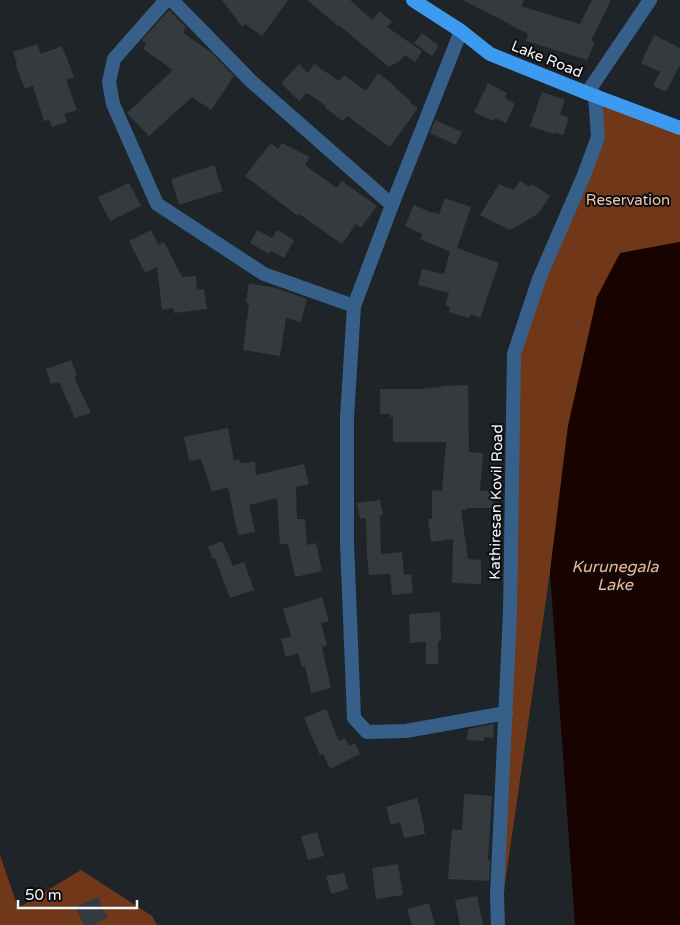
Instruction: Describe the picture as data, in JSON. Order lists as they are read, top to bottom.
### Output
{
  "streets": {
    "main road": ["Lake Road"],
    "street": ["Kathiresan Kovil Road"]
  },
  "crossings": [
    ["Lake Road", "Kathiresan Kovil Road"]
  ],
  "water": ["Kurunegala Lake"],
  "parks": ["Reservation"],
  "scale_bar": "50 m"
}
